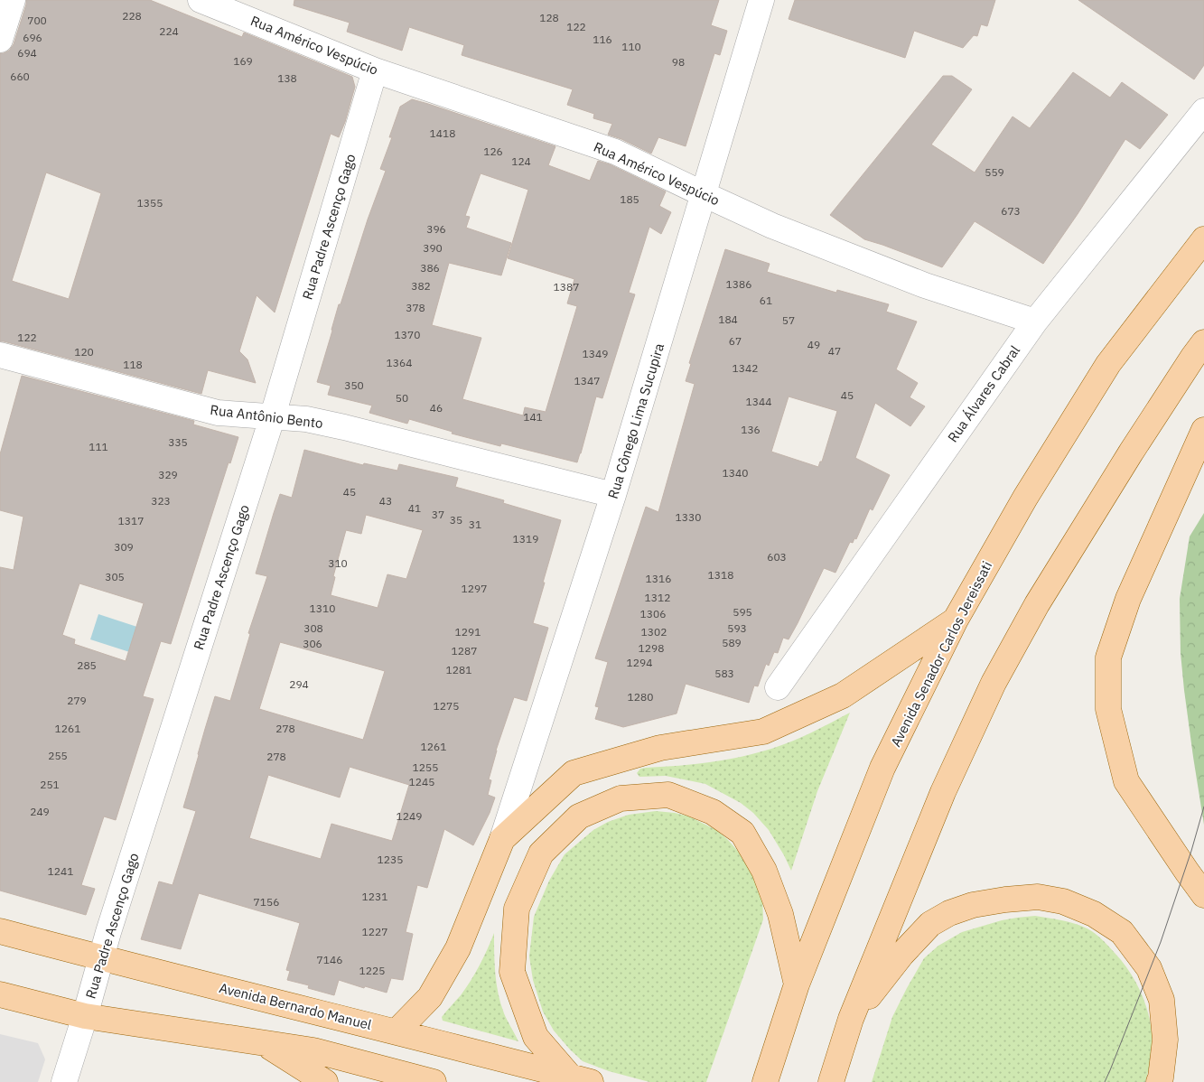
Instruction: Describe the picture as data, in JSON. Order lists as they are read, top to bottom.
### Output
{
  "streets": {
    "main road": ["Avenida Senador Carlos Jereissati", "Avenida Bernardo Manuel"],
    "street": [
      "Rua Américo Vespúcio",
      "Rua Padre Ascenço Gago",
      "Rua Álvares Cabral",
      "Rua Antônio Bento",
      "Rua Cônego Lima Sucupira"
    ]
  },
  "crossings": [
    ["Rua Américo Vespúcio", "Rua Padre Ascenço Gago"],
    ["Rua Américo Vespúcio", "Rua Álvares Cabral"],
    ["Rua Américo Vespúcio", "Rua Cônego Lima Sucupira"],
    ["Rua Padre Ascenço Gago", "Rua Antônio Bento"],
    ["Rua Padre Ascenço Gago", "Avenida Bernardo Manuel"],
    ["Rua Antônio Bento", "Rua Cônego Lima Sucupira"]
  ],
  "house_numbers": [
    "228",
    "128",
    "700",
    "122",
    "224",
    "696",
    "116",
    "110",
    "694",
    "169",
    "98",
    "660",
    "138",
    "1418",
    "126",
    "124",
    "559",
    "185",
    "1355",
    "673",
    "396",
    "390",
    "386",
    "1386",
    "382",
    "1387",
    "61",
    "378",
    "184",
    "57",
    "1370",
    "122",
    "67",
    "49",
    "47",
    "120",
    "1349",
    "1364",
    "118",
    "1342",
    "1347",
    "350",
    "45",
    "50",
    "1344",
    "46",
    "141",
    "136",
    "335",
    "111",
    "1340",
    "329",
    "45",
    "323",
    "43",
    "41",
    "37",
    "1330",
    "35",
    "1317",
    "31",
    "1319",
    "309",
    "603",
    "310",
    "1318",
    "305",
    "1316",
    "1297",
    "1312",
    "1310",
    "595",
    "1306",
    "308",
    "593",
    "1291",
    "1302",
    "589",
    "306",
    "1298",
    "1287",
    "1294",
    "285",
    "1281",
    "583",
    "294",
    "1280",
    "279",
    "1275",
    "1261",
    "278",
    "1261",
    "255",
    "278",
    "1255",
    "1245",
    "251",
    "249",
    "1249",
    "1235",
    "1241",
    "1231",
    "7156",
    "1227",
    "7146",
    "1225"
  ]
}
